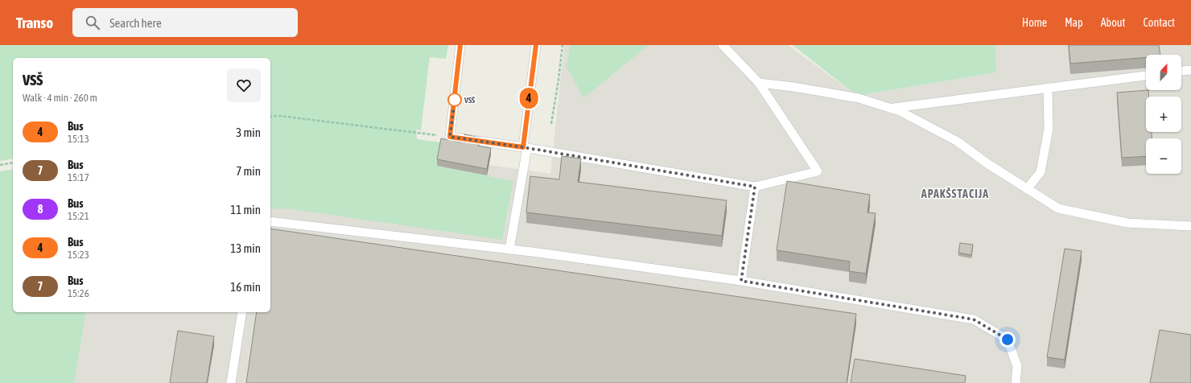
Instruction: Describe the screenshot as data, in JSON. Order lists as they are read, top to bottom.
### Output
{
  "districts": ["APAKŠSTACIJA"],
  "places": ["VSŠ"],
  "lines": ["bus line 4"],
  "north": "top",
  "page": {
    "header": "Transo",
    "search": "Search here",
    "nav": [
      "Home",
      "Map",
      "About",
      "Contact"
    ],
    "on_map": "4",
    "map_buttons": ["+", "−"],
    "heading": ["VSŠ", "Walk · 4 min · 260 m"],
    "list": [
      {
        "mark": "4",
        "name": "Bus",
        "note": "15:13",
        "value": "3 min"
      },
      {
        "mark": "7",
        "name": "Bus",
        "note": "15:17",
        "value": "7 min"
      },
      {
        "mark": "8",
        "name": "Bus",
        "note": "15:21",
        "value": "11 min"
      },
      {
        "mark": "4",
        "name": "Bus",
        "note": "15:23",
        "value": "13 min"
      },
      {
        "mark": "7",
        "name": "Bus",
        "note": "15:26",
        "value": "16 min"
      }
    ]
  }
}
